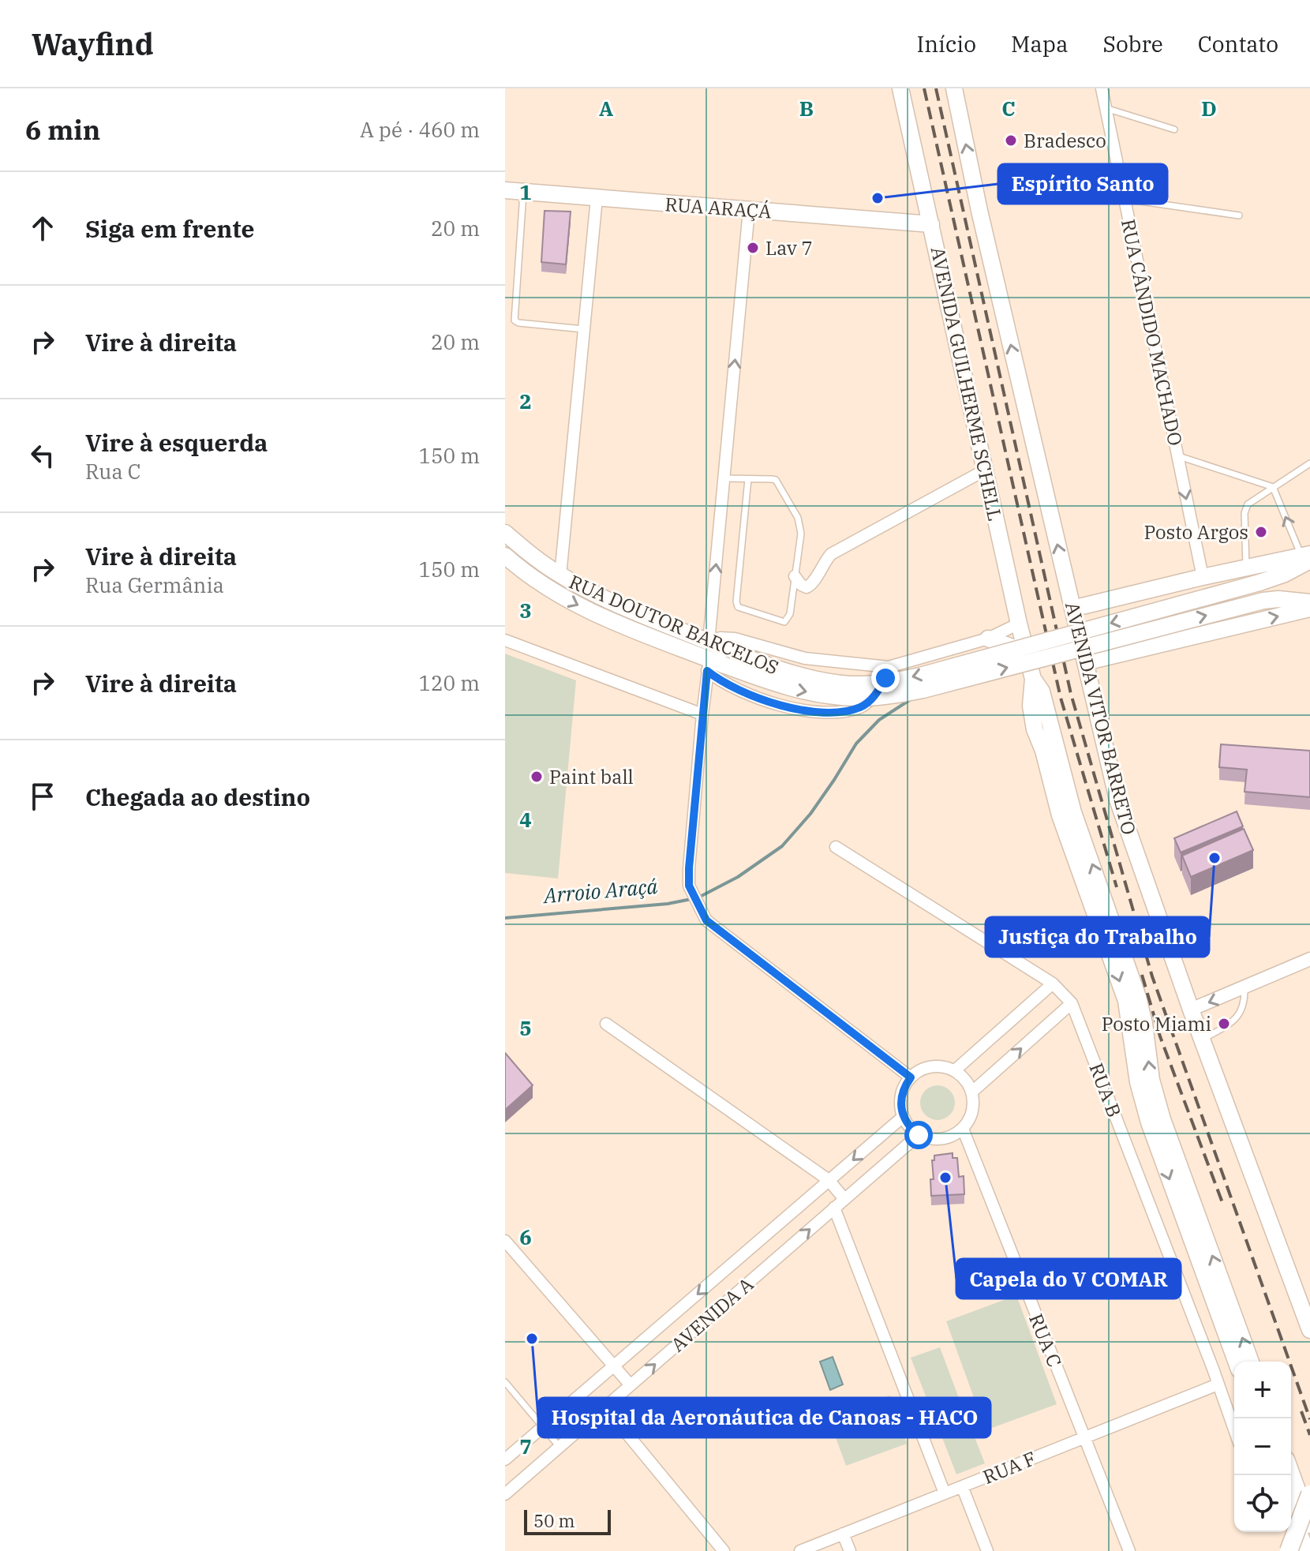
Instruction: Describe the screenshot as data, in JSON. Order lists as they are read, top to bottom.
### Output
{
  "streets": {
    "main road": [
      "RUA ARAÇÁ",
      "AVENIDA GUILHERME SCHELL",
      "RUA DOUTOR BARCELOS",
      "AVENIDA VITOR BARRETO"
    ],
    "street": [
      "RUA CÂNDIDO MACHADO",
      "RUA B",
      "AVENIDA A",
      "RUA C",
      "RUA F"
    ]
  },
  "crossings": [
    ["RUA ARAÇÁ", "AVENIDA GUILHERME SCHELL"],
    ["RUA B", "RUA F"],
    ["AVENIDA A", "RUA C"],
    ["RUA C", "RUA F"]
  ],
  "one_way": ["AVENIDA VITOR BARRETO"],
  "water": ["Arroio Araçá"],
  "places": [
    "Bradesco",
    "Espírito Santo",
    "Lav 7",
    "Posto Argos",
    "Paint ball",
    "Justiça do Trabalho",
    "Posto Miami",
    "Capela do V COMAR",
    "Hospital da Aeronáutica de Canoas - HACO"
  ],
  "scale_bar": "50 m",
  "page": {
    "header": "Wayfind",
    "nav": [
      "Início",
      "Mapa",
      "Sobre",
      "Contato"
    ],
    "heading": ["6 min", "A pé · 460 m"],
    "list": [
      ["Siga em frente", "20 m"],
      ["Vire à direita", "20 m"],
      ["Vire à esquerda", "Rua C", "150 m"],
      ["Vire à direita", "Rua Germânia", "150 m"],
      ["Vire à direita", "120 m"],
      "Chegada ao destino"
    ],
    "map_buttons": ["+", "−"],
    "scale": "50 m"
  },
  "grid": {
    "columns": [
      "A",
      "B",
      "C",
      "D"
    ],
    "rows": [
      "1",
      "2",
      "3",
      "4",
      "5",
      "6",
      "7"
    ]
  }
}
